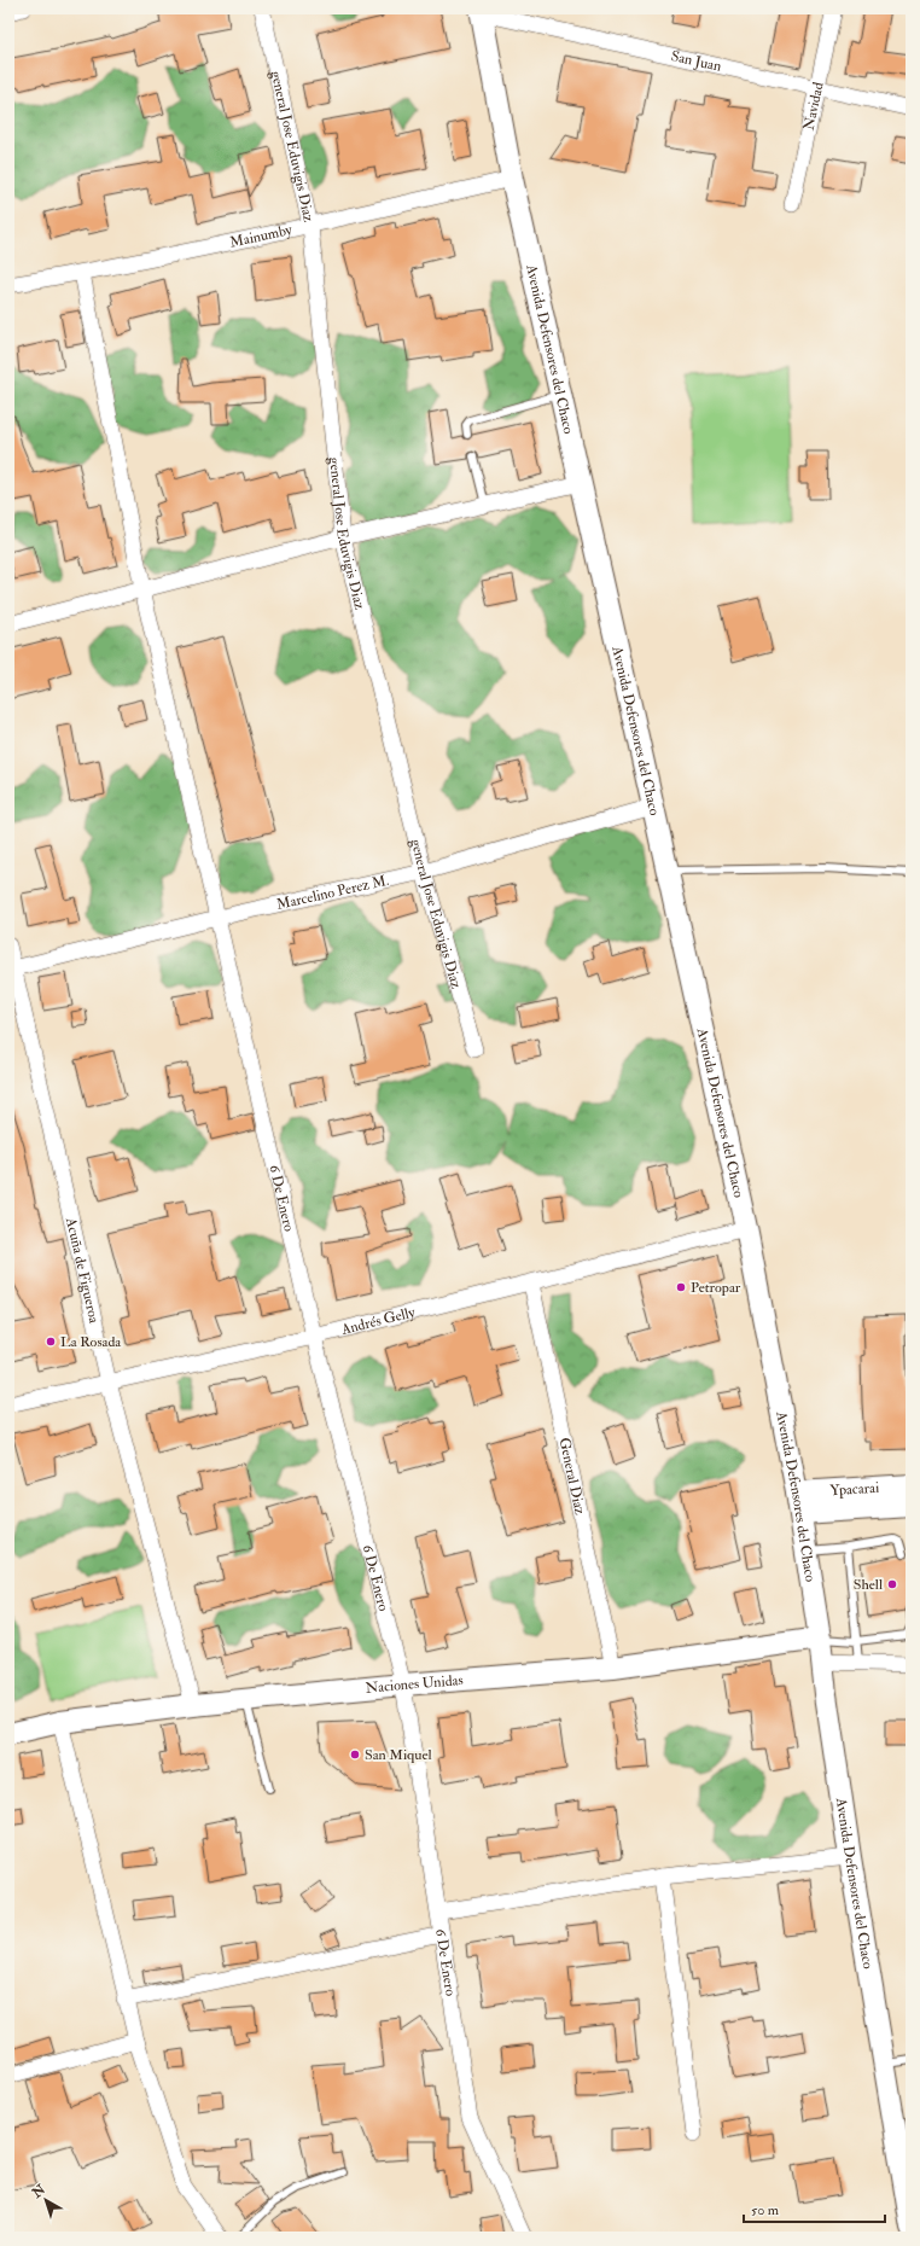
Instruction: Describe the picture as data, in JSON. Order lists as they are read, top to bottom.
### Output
{
  "streets": {
    "main road": ["Avenida Defensores del Chaco", "Ypacarai", "Naciones Unidas"],
    "street": [
      "San Juan",
      "Navidad",
      "general Jose Eduvigis Diaz",
      "Mainumby",
      "Marcelino Perez M.",
      "6 De Enero",
      "Acuña de Figueroa",
      "Andrés Gelly",
      "General Diaz"
    ]
  },
  "crossings": [
    ["San Juan", "Navidad"],
    ["San Juan", "Avenida Defensores del Chaco"],
    ["general Jose Eduvigis Diaz", "Mainumby"],
    ["general Jose Eduvigis Diaz", "Marcelino Perez M."],
    ["Mainumby", "Avenida Defensores del Chaco"],
    ["Mainumby", "6 De Enero"],
    ["Avenida Defensores del Chaco", "Marcelino Perez M."],
    ["Avenida Defensores del Chaco", "Andrés Gelly"],
    ["Avenida Defensores del Chaco", "Ypacarai"],
    ["Avenida Defensores del Chaco", "Naciones Unidas"],
    ["Marcelino Perez M.", "6 De Enero"],
    ["Marcelino Perez M.", "Acuña de Figueroa"],
    ["6 De Enero", "Andrés Gelly"],
    ["6 De Enero", "Naciones Unidas"],
    ["Acuña de Figueroa", "Andrés Gelly"],
    ["Acuña de Figueroa", "Naciones Unidas"],
    ["Andrés Gelly", "General Diaz"],
    ["General Diaz", "Naciones Unidas"]
  ],
  "places": [
    "Petropar",
    "La Rosada",
    "Shell",
    "San Miquel"
  ],
  "scale_bar": "50 m",
  "north": "top left"
}
